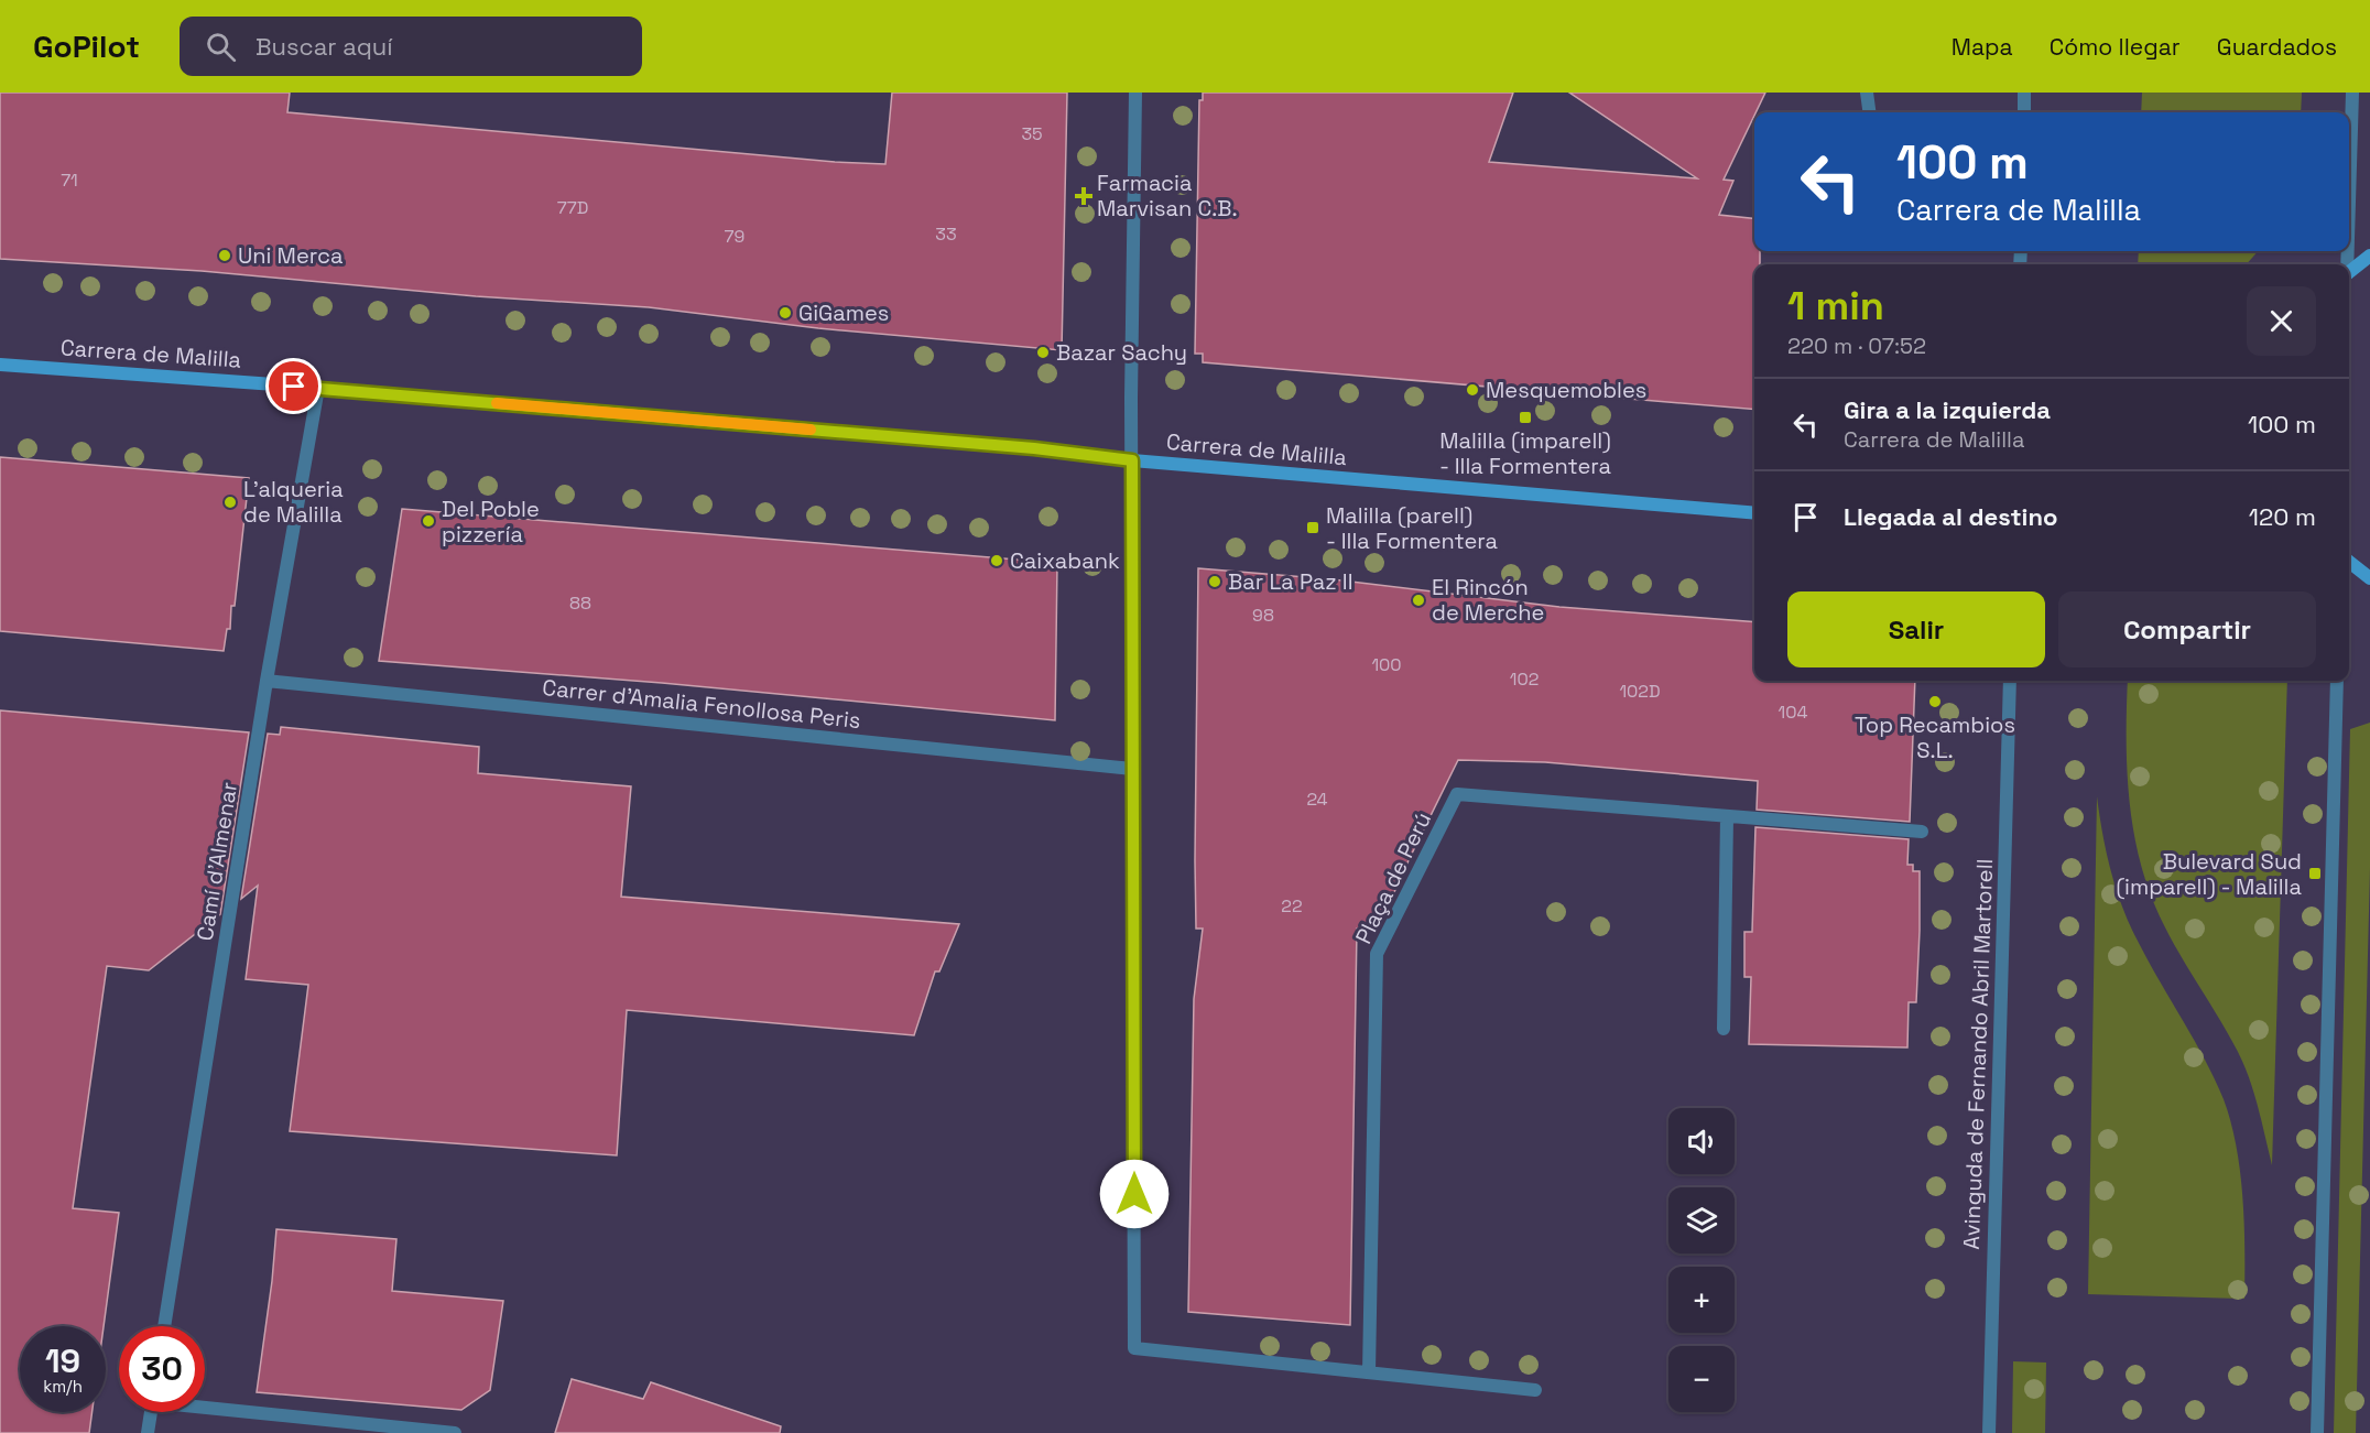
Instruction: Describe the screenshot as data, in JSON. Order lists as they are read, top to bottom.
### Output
{
  "streets": {
    "street": [
      "Carrera de Malilla",
      "Carrer d'Amalia Fenollosa Peris",
      "Camí d'Almenar",
      "Plaça de Perú",
      "Avinguda de Fernando Abril Martorell"
    ]
  },
  "crossings": [
    ["Carrera de Malilla", "Camí d'Almenar"],
    ["Carrer d'Amalia Fenollosa Peris", "Camí d'Almenar"]
  ],
  "places": {
    "health": ["Farmacia Marvisan C.B."],
    "other": [
      "Uni Merca",
      "GiGames",
      "Bazar Sachy",
      "Mesquemobles",
      "L'alqueria de Malilla",
      "Del Poble pizzería",
      "Caixabank",
      "Bar La Paz II",
      "El Rincón de Merche",
      "Top Recambios S.L."
    ],
    "transit": ["Malilla (imparell) - Illa Formentera", "Malilla (parell) - Illa Formentera", "Bulevard Sud (imparell) - Malilla"]
  },
  "house_numbers": [
    "35",
    "71",
    "77D",
    "33",
    "79",
    "88",
    "98",
    "100",
    "102",
    "102D",
    "104",
    "24",
    "22"
  ],
  "page": {
    "header": "GoPilot",
    "search": "Buscar aquí",
    "nav": ["Mapa", "Cómo llegar", "Guardados"],
    "turn": ["100 m", "Carrera de Malilla"],
    "heading": ["1 min", "220 m · 07:52"],
    "list": [
      {
        "name": "Gira a la izquierda",
        "note": "Carrera de Malilla",
        "value": "100 m"
      },
      {
        "name": "Llegada al destino",
        "value": "120 m"
      }
    ],
    "buttons": ["Salir", "Compartir"],
    "map_buttons": ["+", "−"],
    "speed": "19 km/h",
    "limit": "30"
  }
}
